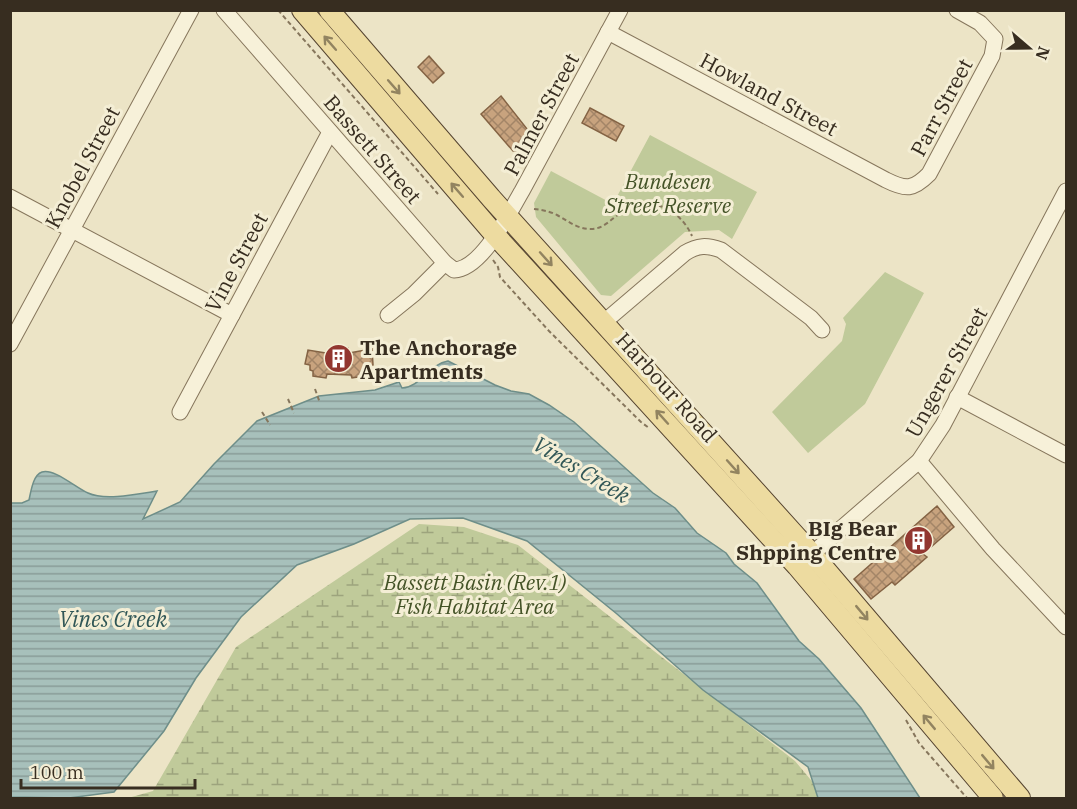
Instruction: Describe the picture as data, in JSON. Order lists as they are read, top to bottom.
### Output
{
  "streets": {
    "main road": ["Harbour Road"],
    "street": [
      "Howland Street",
      "Parr Street",
      "Palmer Street",
      "Bassett Street",
      "Knobel Street",
      "Vine Street",
      "Ungerer Street"
    ]
  },
  "crossings": [
    ["Howland Street", "Parr Street"],
    ["Howland Street", "Palmer Street"],
    ["Palmer Street", "Harbour Road"],
    ["Bassett Street", "Vine Street"],
    ["Ungerer Street", "Harbour Road"]
  ],
  "water": ["Vines Creek"],
  "parks": ["Bundesen Street Reserve", "Bassett Basin (Rev.1) Fish Habitat Area"],
  "places": {
    "building": ["The Anchorage Apartments", "BIg Bear Shpping Centre"]
  },
  "scale_bar": "100 m",
  "north": "right"
}
